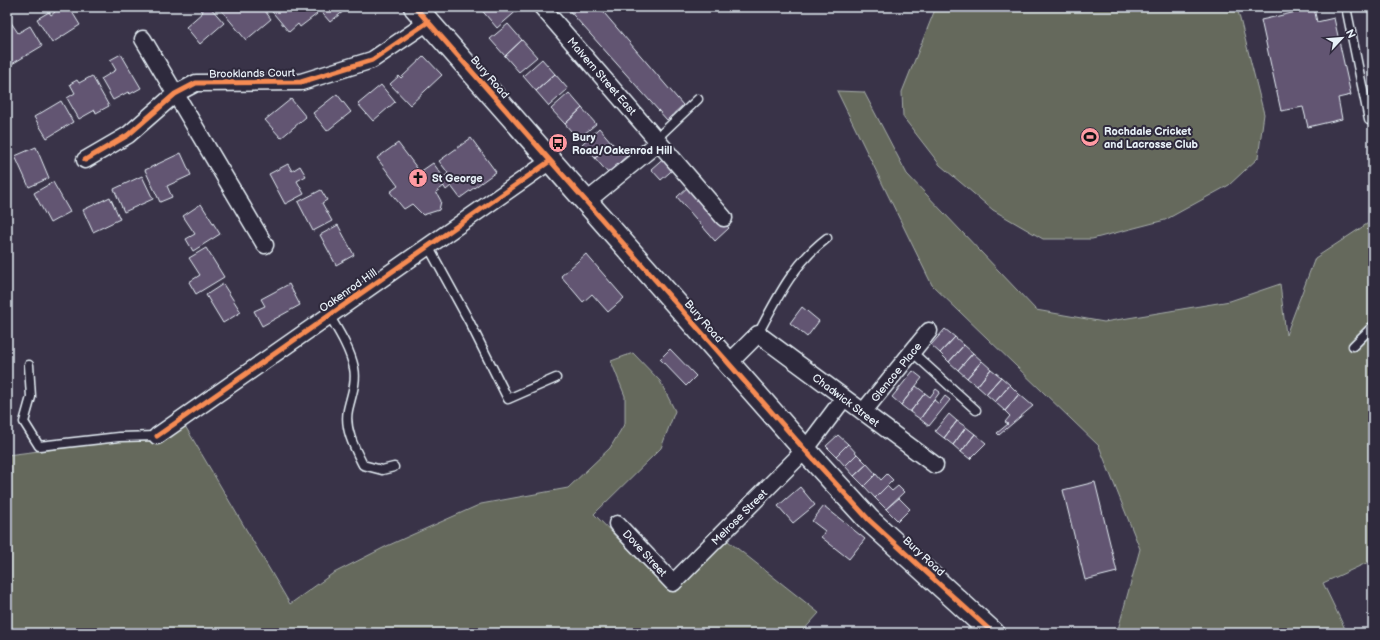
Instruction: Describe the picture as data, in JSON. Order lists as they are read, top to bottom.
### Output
{
  "streets": {
    "main road": ["Bury Road"],
    "street": [
      "Brooklands Court",
      "Malvern Street East",
      "Oakenrod Hill",
      "Glencoe Place",
      "Chadwick Street",
      "Melrose Street",
      "Dove Street"
    ]
  },
  "crossings": [
    ["Brooklands Court", "Bury Road"],
    ["Bury Road", "Oakenrod Hill"],
    ["Bury Road", "Melrose Street"],
    ["Glencoe Place", "Chadwick Street"],
    ["Chadwick Street", "Melrose Street"],
    ["Melrose Street", "Dove Street"]
  ],
  "places": {
    "sports": ["Rochdale Cricket and Lacrosse Club"],
    "bus stop": ["Bury Road/Oakenrod Hill"],
    "church": ["St George"]
  },
  "north": "top right"
}
